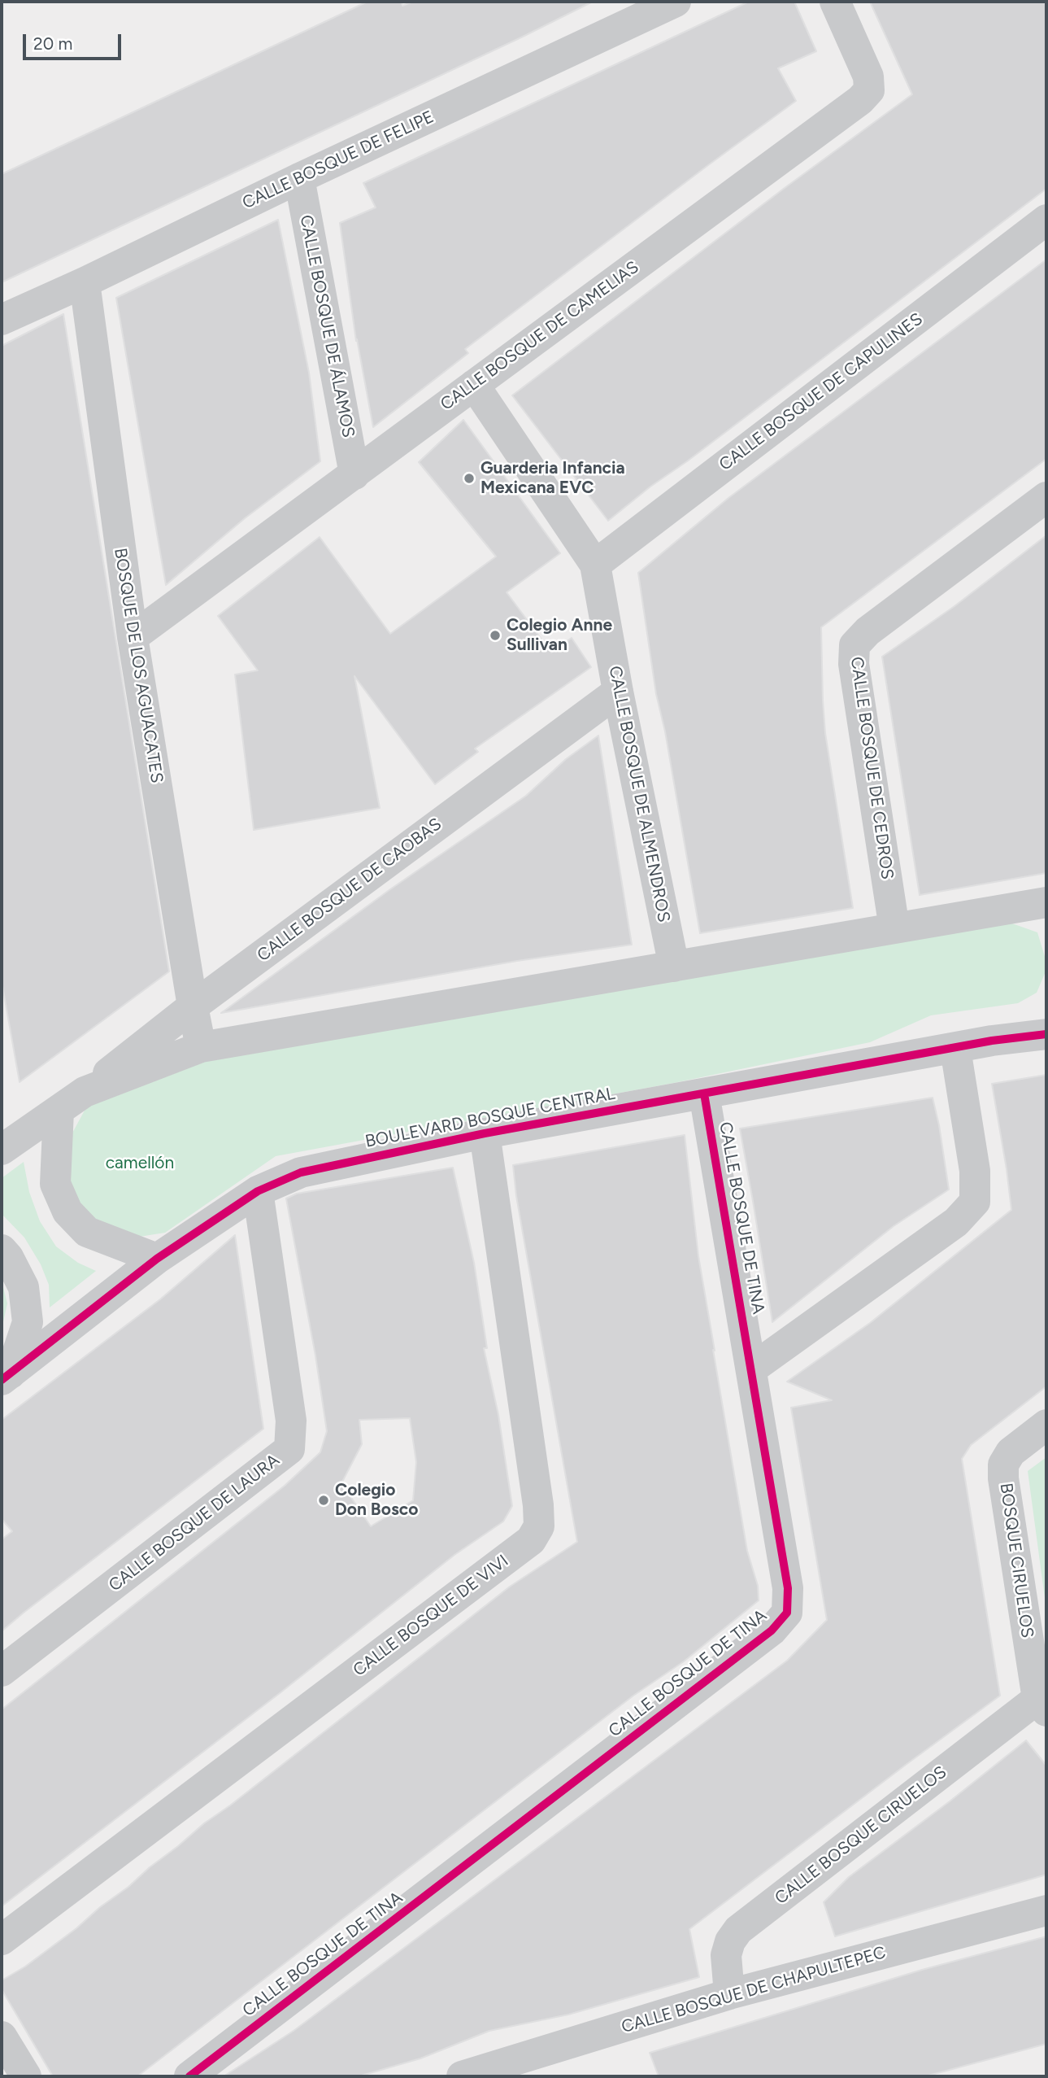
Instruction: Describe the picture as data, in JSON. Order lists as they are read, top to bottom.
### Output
{
  "streets": {
    "street": [
      "CALLE BOSQUE DE FELIPE",
      "CALLE BOSQUE DE ÁLAMOS",
      "CALLE BOSQUE DE CAMELIAS",
      "CALLE BOSQUE DE CAPULINES",
      "BOSQUE DE LOS AGUACATES",
      "CALLE BOSQUE DE CEDROS",
      "CALLE BOSQUE DE ALMENDROS",
      "CALLE BOSQUE DE CAOBAS",
      "BOULEVARD BOSQUE CENTRAL",
      "CALLE BOSQUE DE TINA",
      "CALLE BOSQUE DE LAURA",
      "BOSQUE CIRUELOS",
      "CALLE BOSQUE DE VIVI",
      "CALLE BOSQUE CIRUELOS",
      "CALLE BOSQUE DE CHAPULTEPEC"
    ]
  },
  "crossings": [
    ["CALLE BOSQUE DE FELIPE", "CALLE BOSQUE DE ÁLAMOS"],
    ["CALLE BOSQUE DE FELIPE", "BOSQUE DE LOS AGUACATES"],
    ["CALLE BOSQUE DE ÁLAMOS", "CALLE BOSQUE DE CAMELIAS"],
    ["CALLE BOSQUE DE CAMELIAS", "BOSQUE DE LOS AGUACATES"],
    ["CALLE BOSQUE DE CAMELIAS", "CALLE BOSQUE DE ALMENDROS"],
    ["CALLE BOSQUE DE CAPULINES", "CALLE BOSQUE DE ALMENDROS"],
    ["BOSQUE DE LOS AGUACATES", "CALLE BOSQUE DE CAOBAS"],
    ["CALLE BOSQUE DE ALMENDROS", "CALLE BOSQUE DE CAOBAS"],
    ["BOULEVARD BOSQUE CENTRAL", "CALLE BOSQUE DE TINA"],
    ["BOULEVARD BOSQUE CENTRAL", "CALLE BOSQUE DE LAURA"],
    ["BOULEVARD BOSQUE CENTRAL", "CALLE BOSQUE DE VIVI"],
    ["BOSQUE CIRUELOS", "CALLE BOSQUE CIRUELOS"],
    ["CALLE BOSQUE CIRUELOS", "CALLE BOSQUE DE CHAPULTEPEC"]
  ],
  "parks": ["camellón"],
  "places": ["Guarderia Infancia Mexicana EVC", "Colegio Anne Sullivan", "Colegio Don Bosco"],
  "scale_bar": "20 m"
}
